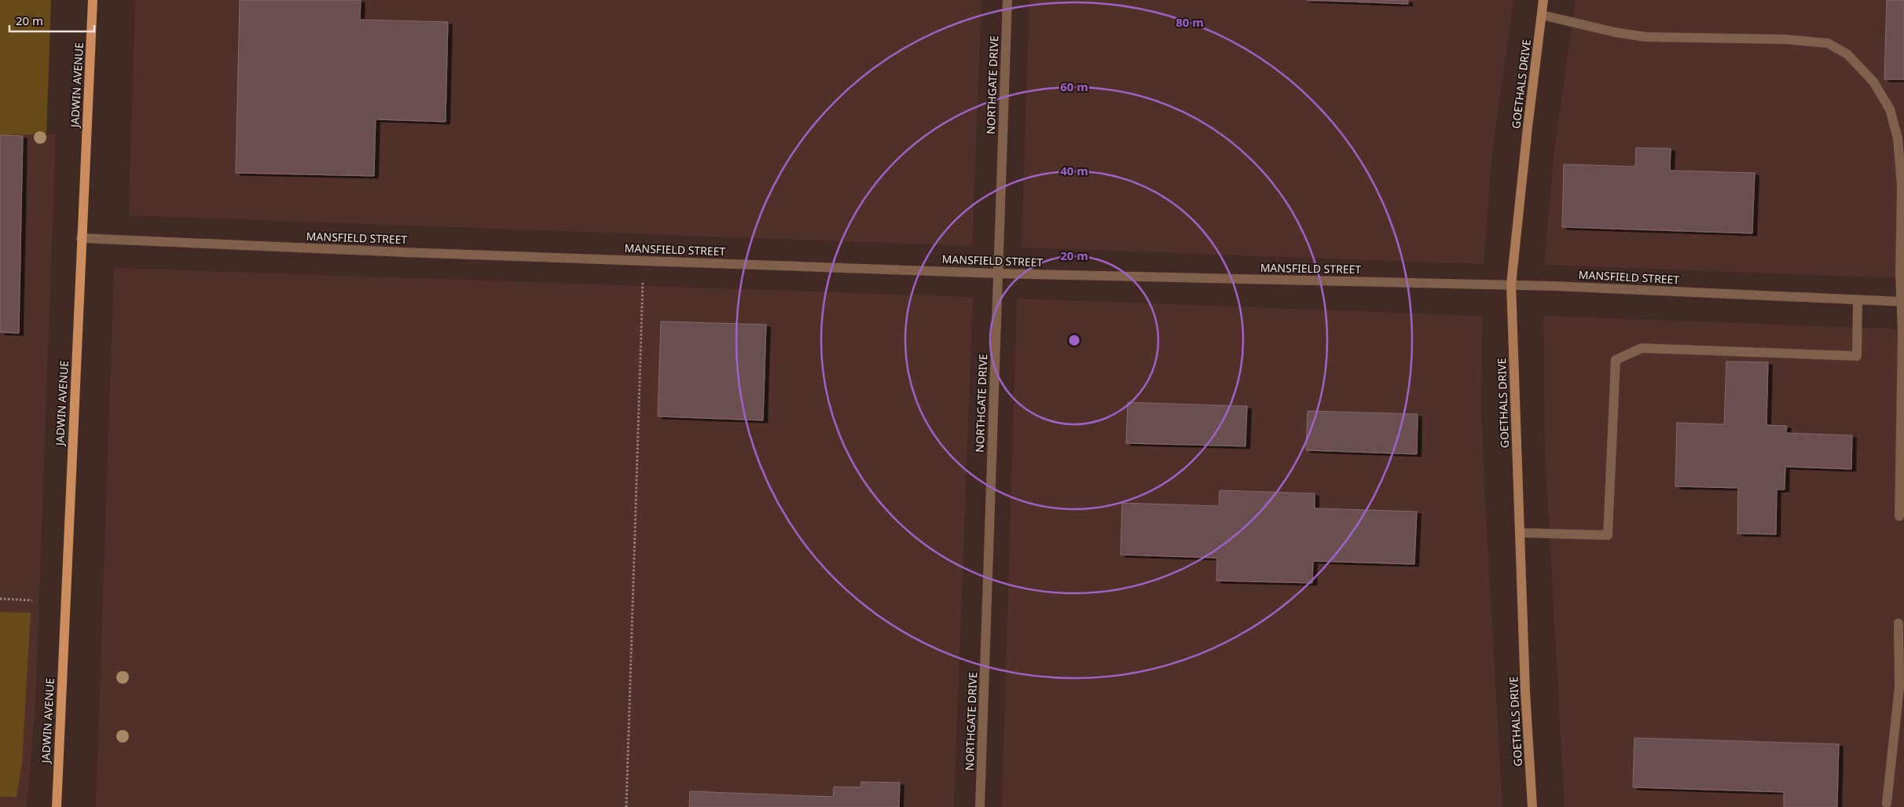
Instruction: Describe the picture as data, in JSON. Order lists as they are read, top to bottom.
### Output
{
  "streets": {
    "main road": ["JADWIN AVENUE"],
    "street": ["GOETHALS DRIVE", "NORTHGATE DRIVE", "MANSFIELD STREET"]
  },
  "crossings": [
    ["GOETHALS DRIVE", "MANSFIELD STREET"],
    ["JADWIN AVENUE", "MANSFIELD STREET"],
    ["NORTHGATE DRIVE", "MANSFIELD STREET"]
  ],
  "scale_bar": "20 m",
  "rings": [
    "80 m",
    "60 m",
    "40 m",
    "20 m"
  ]
}
